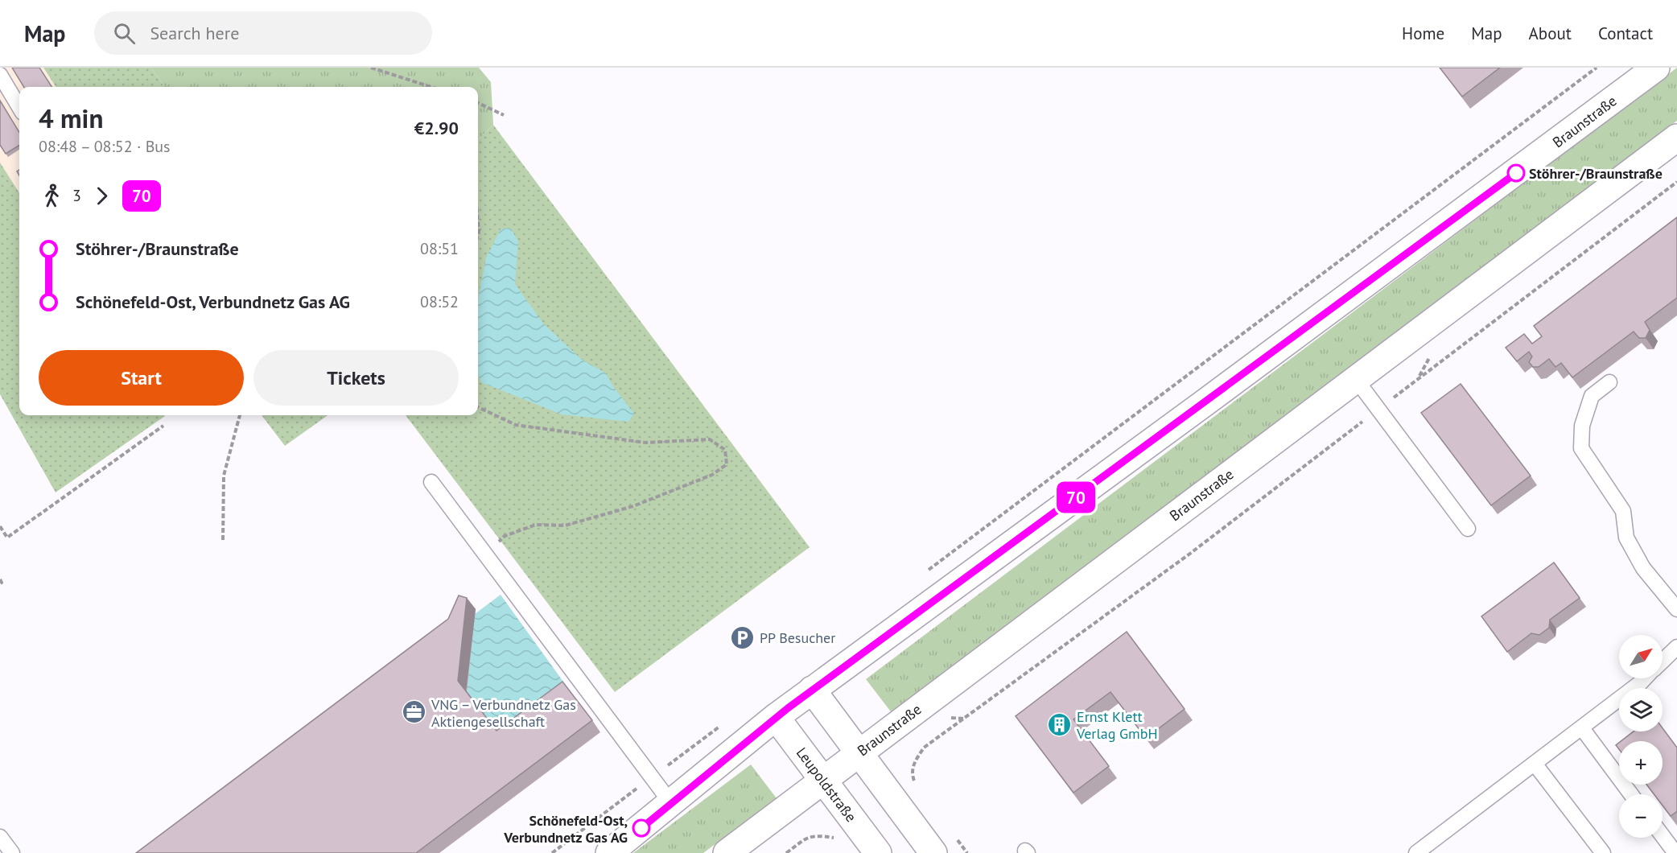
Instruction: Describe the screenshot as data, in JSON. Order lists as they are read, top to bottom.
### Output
{
  "streets": {
    "main road": ["Braunstraße", "Leupoldstraße"]
  },
  "crossings": [
    ["Braunstraße", "Leupoldstraße"]
  ],
  "places": {
    "other": ["Stöhrer-/Braunstraße", "Schönefeld-Ost, Verbundnetz Gas AG"],
    "parking": ["PP Besucher"],
    "office": ["VNG – Verbundnetz Gas Aktiengesellschaft"],
    "building": ["Ernst Klett Verlag GmbH"]
  },
  "lines": ["bus line 70"],
  "north": "top right",
  "page": {
    "header": "Map",
    "search": "Search here",
    "nav": [
      "Home",
      "Map",
      "About",
      "Contact"
    ],
    "on_map": "70",
    "heading": ["4 min", "08:48 – 08:52 · Bus", "€2.90"],
    "legs": ["3", "70"],
    "list": [
      {
        "name": "Stöhrer-/Braunstraße",
        "value": "08:51"
      },
      {
        "name": "Schönefeld-Ost, Verbundnetz Gas AG",
        "value": "08:52"
      }
    ],
    "buttons": ["Start", "Tickets"],
    "map_buttons": ["+", "−"]
  }
}
